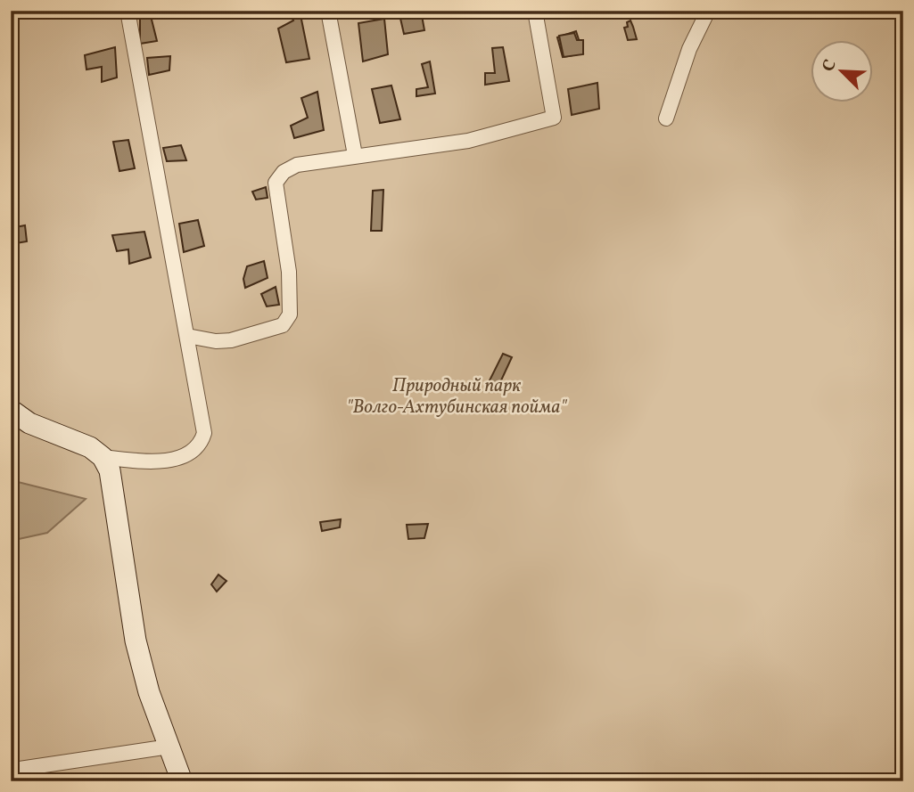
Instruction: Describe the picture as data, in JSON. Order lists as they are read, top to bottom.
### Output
{
  "parks": ["Природный парк \"Волго-Ахтубинская пойма\""],
  "north": "top left"
}
